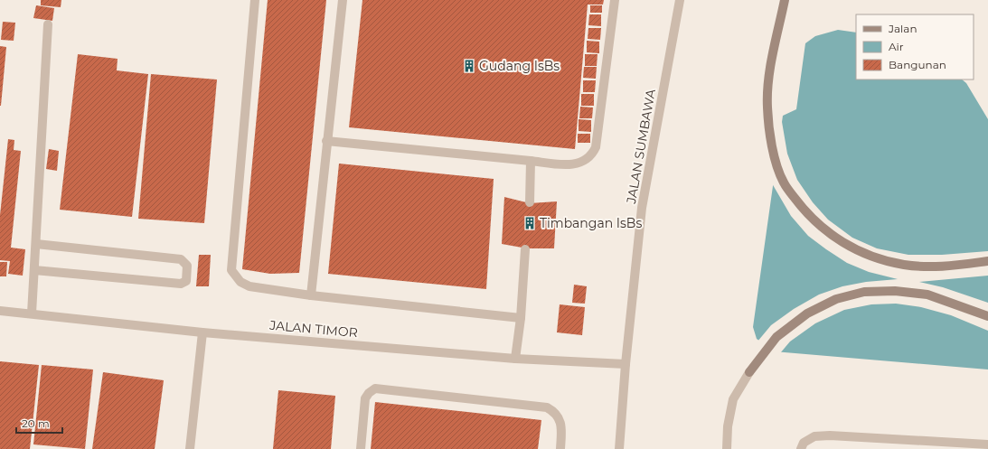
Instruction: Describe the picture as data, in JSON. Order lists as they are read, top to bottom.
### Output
{
  "streets": {
    "street": ["JALAN SUMBAWA", "JALAN TIMOR"]
  },
  "crossings": [
    ["JALAN SUMBAWA", "JALAN TIMOR"]
  ],
  "places": {
    "building": ["Gudang IsBs", "Timbangan IsBs"]
  },
  "legend": ["Jalan", "Air", "Bangunan"],
  "scale_bar": "20 m"
}
